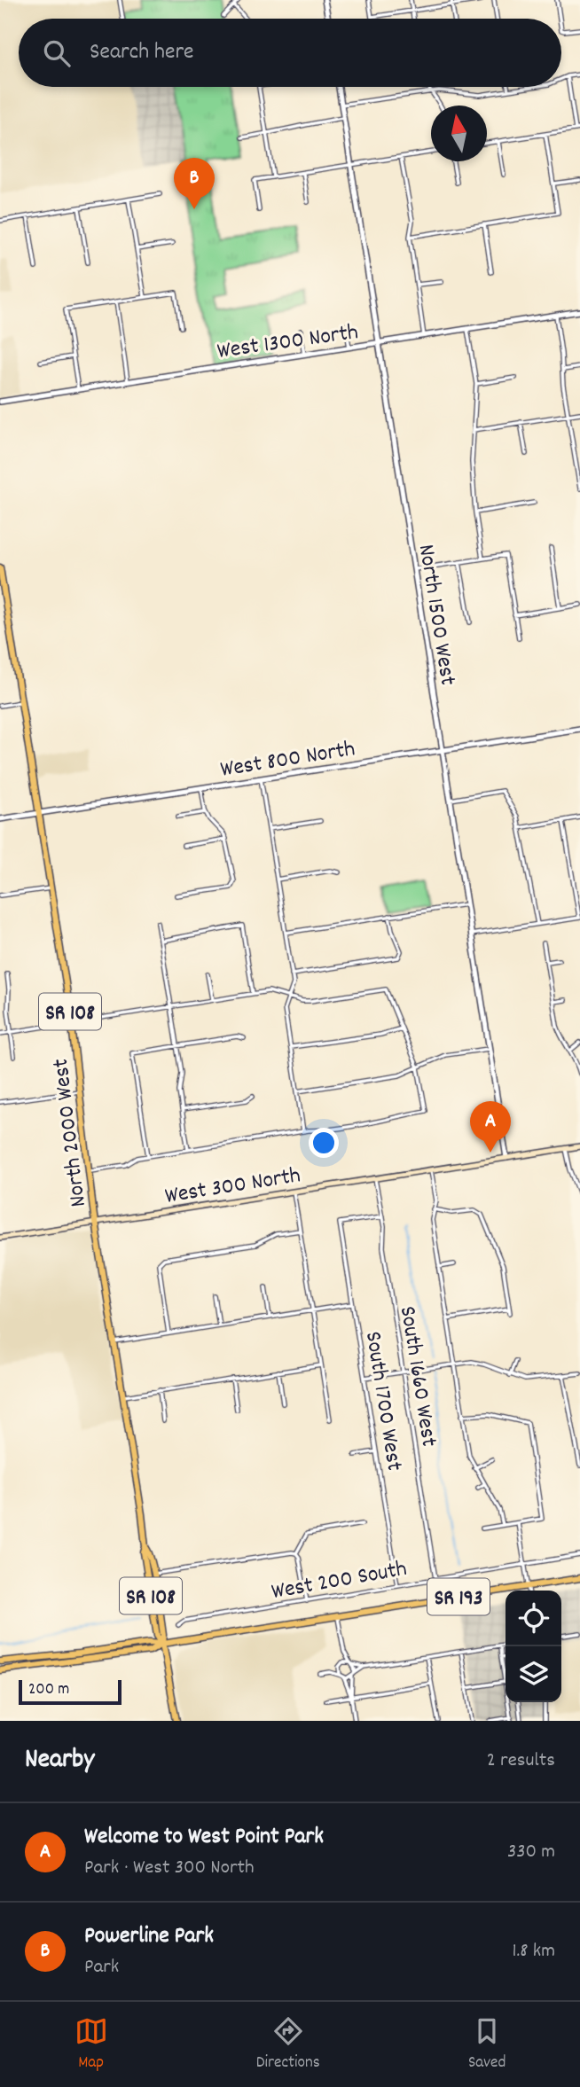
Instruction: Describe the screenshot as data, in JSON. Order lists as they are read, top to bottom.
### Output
{
  "streets": {
    "main road": [
      "SR 108",
      "North 2000 West",
      "West 300 North",
      "SR 193"
    ],
    "street": [
      "West 1300 North",
      "North 1500 West",
      "West 800 North",
      "South 1660 West",
      "South 1700 West",
      "West 200 South"
    ]
  },
  "crossings": [
    ["West 1300 North", "North 1500 West"],
    ["North 1500 West", "West 800 North"],
    ["North 1500 West", "West 300 North"],
    ["West 800 North", "North 2000 West"],
    ["North 2000 West", "West 300 North"],
    ["North 2000 West", "SR 193"],
    ["West 300 North", "South 1660 West"],
    ["South 1660 West", "South 1700 West"],
    ["South 1660 West", "West 200 South"],
    ["South 1700 West", "West 200 South"]
  ],
  "scale_bar": "200 m",
  "north": "top",
  "page": {
    "search": "Search here",
    "pins": ["B", "A"],
    "scale": "200 m",
    "heading": ["Nearby", "2 results"],
    "list": [
      {
        "mark": "A",
        "name": "Welcome to West Point Park",
        "note": "Park · West 300 North",
        "value": "330 m"
      },
      {
        "mark": "B",
        "name": "Powerline Park",
        "note": "Park",
        "value": "1.8 km"
      }
    ],
    "nav": ["Map", "Directions", "Saved"]
  }
}
